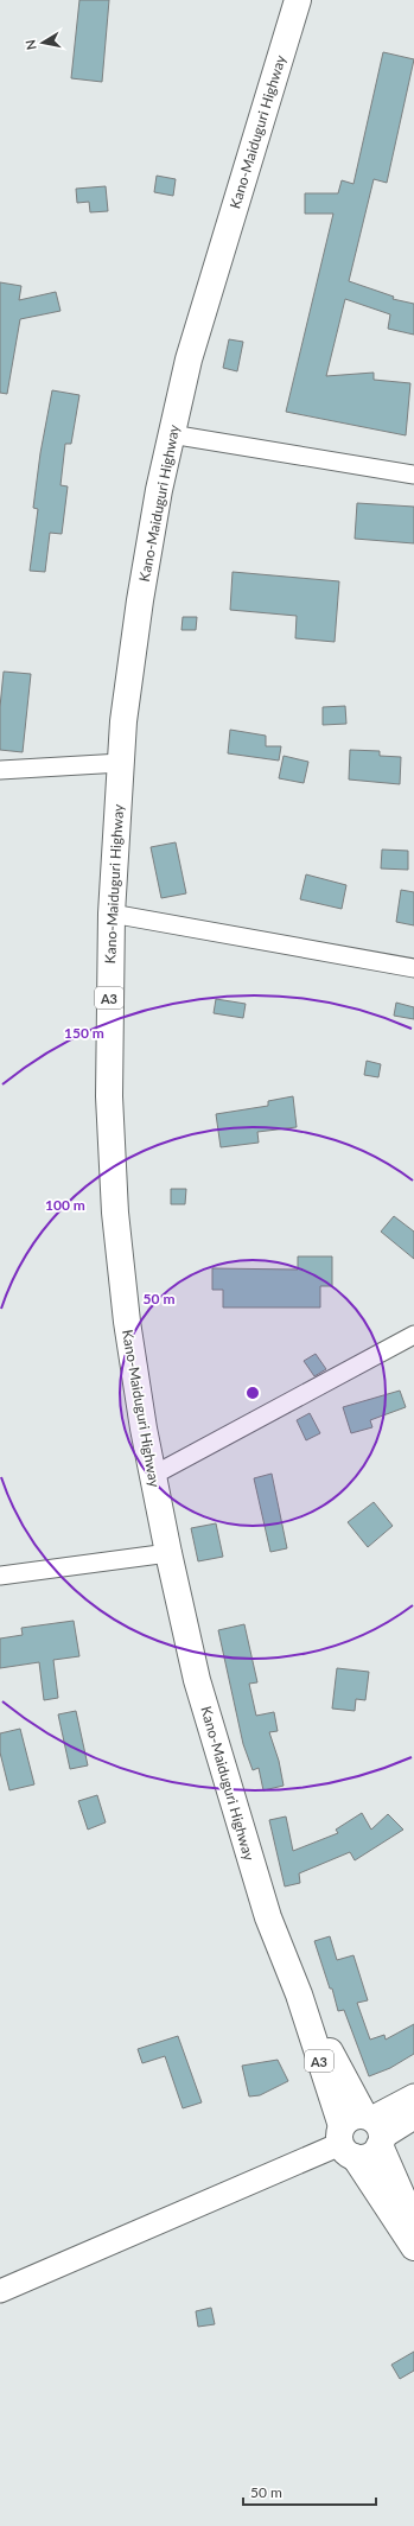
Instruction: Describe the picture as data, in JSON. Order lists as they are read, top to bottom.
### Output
{
  "streets": {
    "highway": ["Kano-Maiduguri Highway", "A3"]
  },
  "scale_bar": "50 m",
  "north": "left",
  "rings": ["150 m", "100 m", "50 m"]
}
